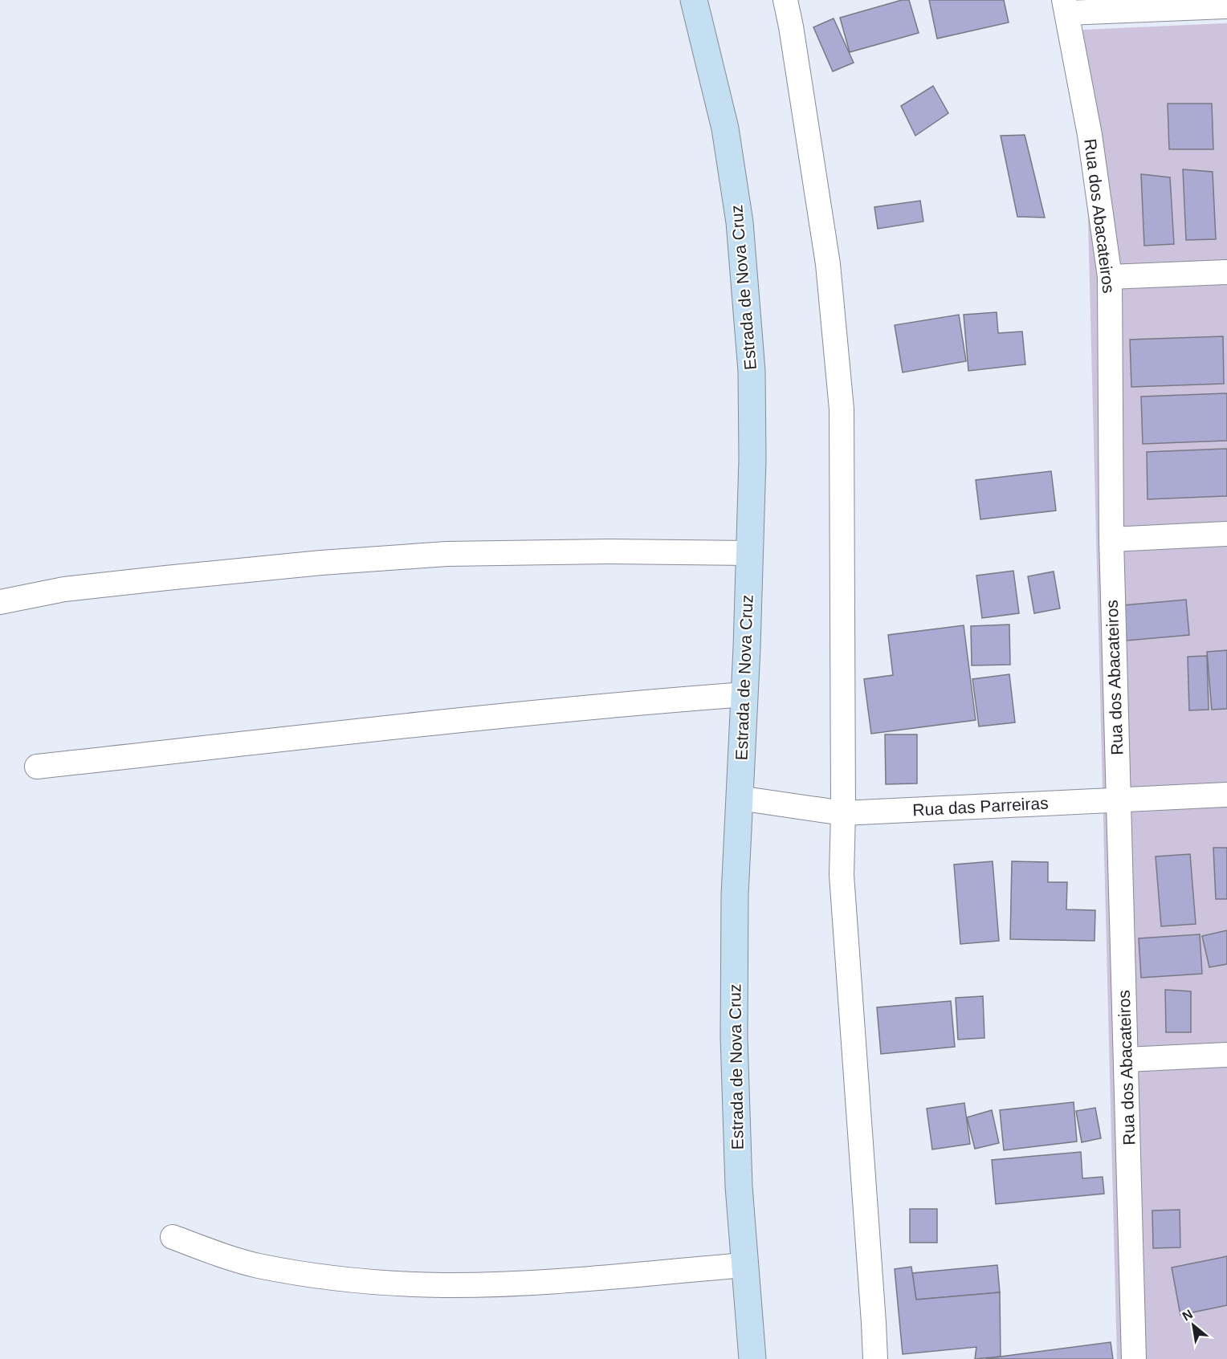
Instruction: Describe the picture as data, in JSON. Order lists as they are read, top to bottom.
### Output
{
  "streets": {
    "main road": ["Estrada de Nova Cruz"],
    "street": ["Rua dos Abacateiros", "Rua das Parreiras"]
  },
  "crossings": [
    ["Rua dos Abacateiros", "Rua das Parreiras"],
    ["Estrada de Nova Cruz", "Rua das Parreiras"]
  ],
  "north": "top left"
}
